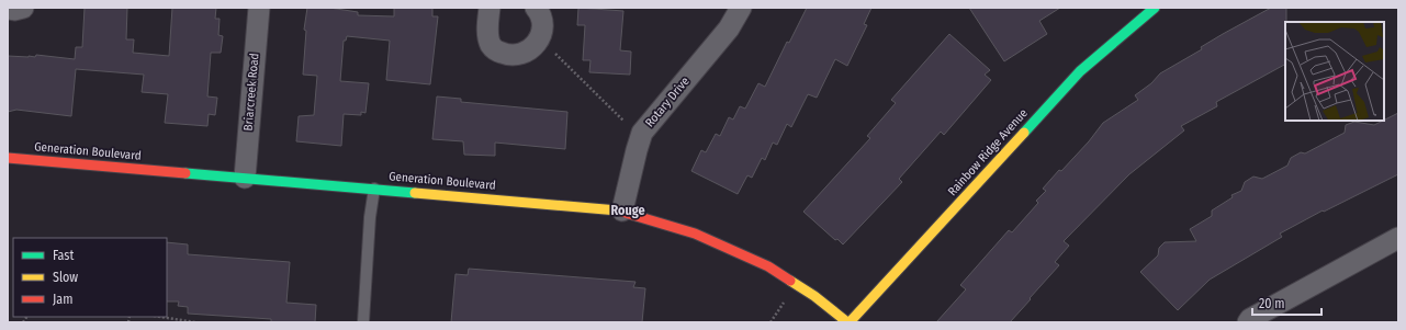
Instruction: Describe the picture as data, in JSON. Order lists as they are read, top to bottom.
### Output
{
  "streets": {
    "street": [
      "Briarcreek Road",
      "Rotary Drive",
      "Generation Boulevard",
      "Rainbow Ridge Avenue"
    ]
  },
  "crossings": [
    ["Briarcreek Road", "Generation Boulevard"],
    ["Rotary Drive", "Generation Boulevard"],
    ["Generation Boulevard", "Rainbow Ridge Avenue"]
  ],
  "districts": ["Rouge"],
  "legend": ["Fast", "Slow", "Jam"],
  "scale_bar": "20 m"
}
